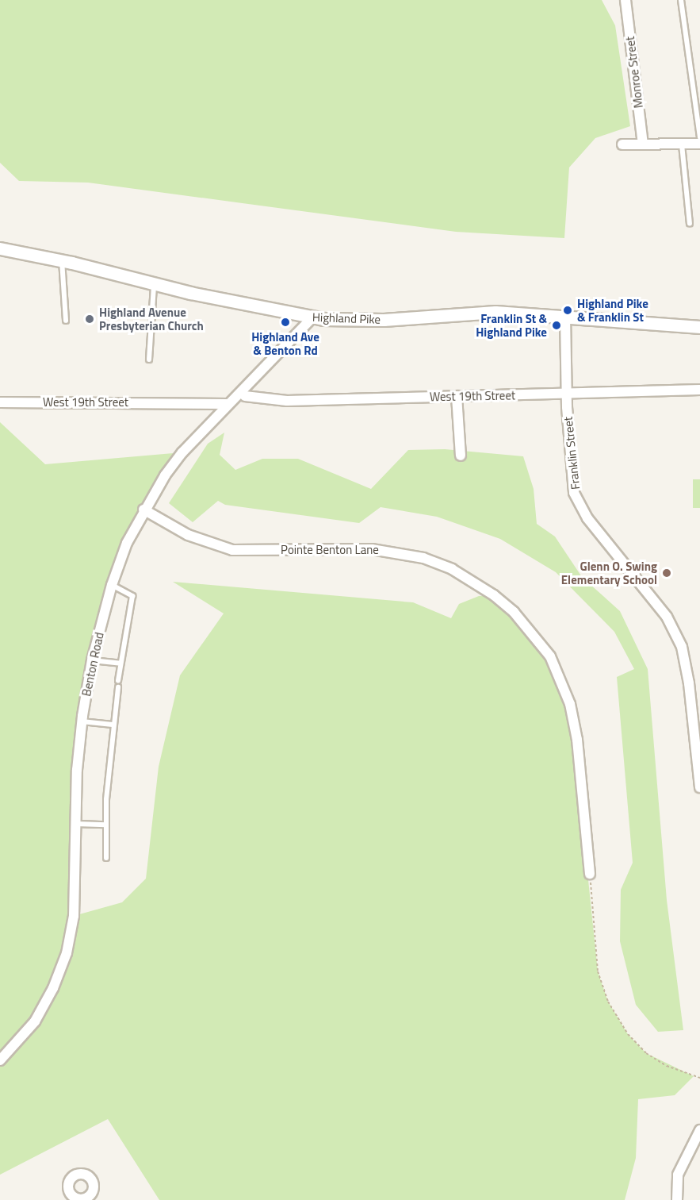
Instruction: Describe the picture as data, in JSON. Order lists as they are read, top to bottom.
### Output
{
  "streets": {
    "street": [
      "Monroe Street",
      "Highland Pike",
      "West 19th Street",
      "Franklin Street",
      "Pointe Benton Lane",
      "Benton Road"
    ]
  },
  "crossings": [
    ["Highland Pike", "Franklin Street"],
    ["Highland Pike", "Benton Road"],
    ["West 19th Street", "Franklin Street"],
    ["West 19th Street", "Benton Road"],
    ["Pointe Benton Lane", "Benton Road"]
  ],
  "places": [
    "Highland Pike & Franklin St",
    "Highland Avenue Presbyterian Church",
    "Highland Ave & Benton Rd",
    "Franklin St & Highland Pike",
    "Glenn O. Swing Elementary School"
  ]
}
